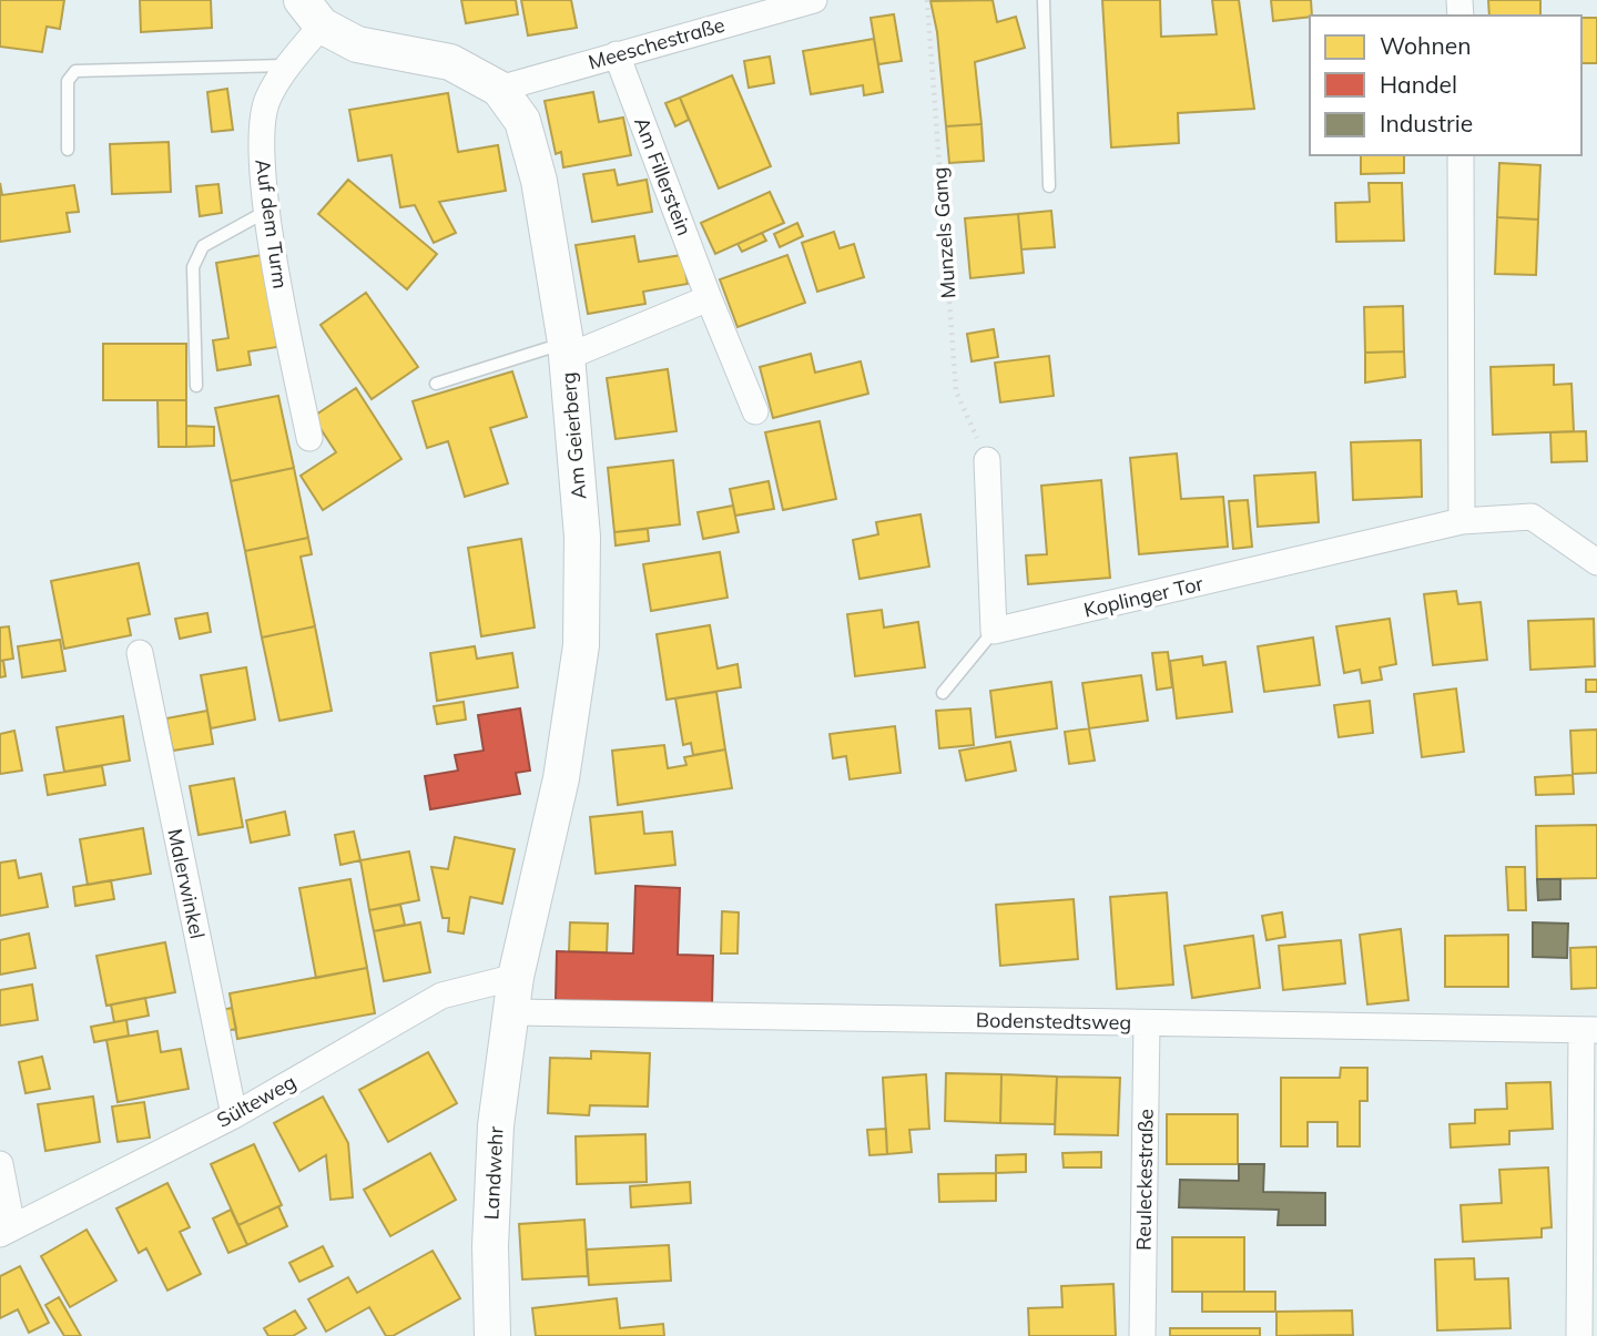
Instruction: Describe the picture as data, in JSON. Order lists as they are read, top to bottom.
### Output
{
  "streets": {
    "street": [
      "Meeschestraße",
      "Am Fillerstein",
      "Auf dem Turm",
      "Am Geierberg",
      "Koplinger Tor",
      "Malerwinkel",
      "Bodenstedtsweg",
      "Sülteweg",
      "Landwehr",
      "Reuleckestraße"
    ],
    "path": ["Munzels Gang"]
  },
  "crossings": [
    ["Meeschestraße", "Am Fillerstein"],
    ["Meeschestraße", "Am Geierberg"],
    ["Auf dem Turm", "Am Geierberg"],
    ["Am Geierberg", "Bodenstedtsweg"],
    ["Am Geierberg", "Sülteweg"],
    ["Am Geierberg", "Landwehr"],
    ["Malerwinkel", "Sülteweg"],
    ["Bodenstedtsweg", "Landwehr"],
    ["Bodenstedtsweg", "Reuleckestraße"]
  ],
  "legend": ["Wohnen", "Handel", "Industrie"]
}
